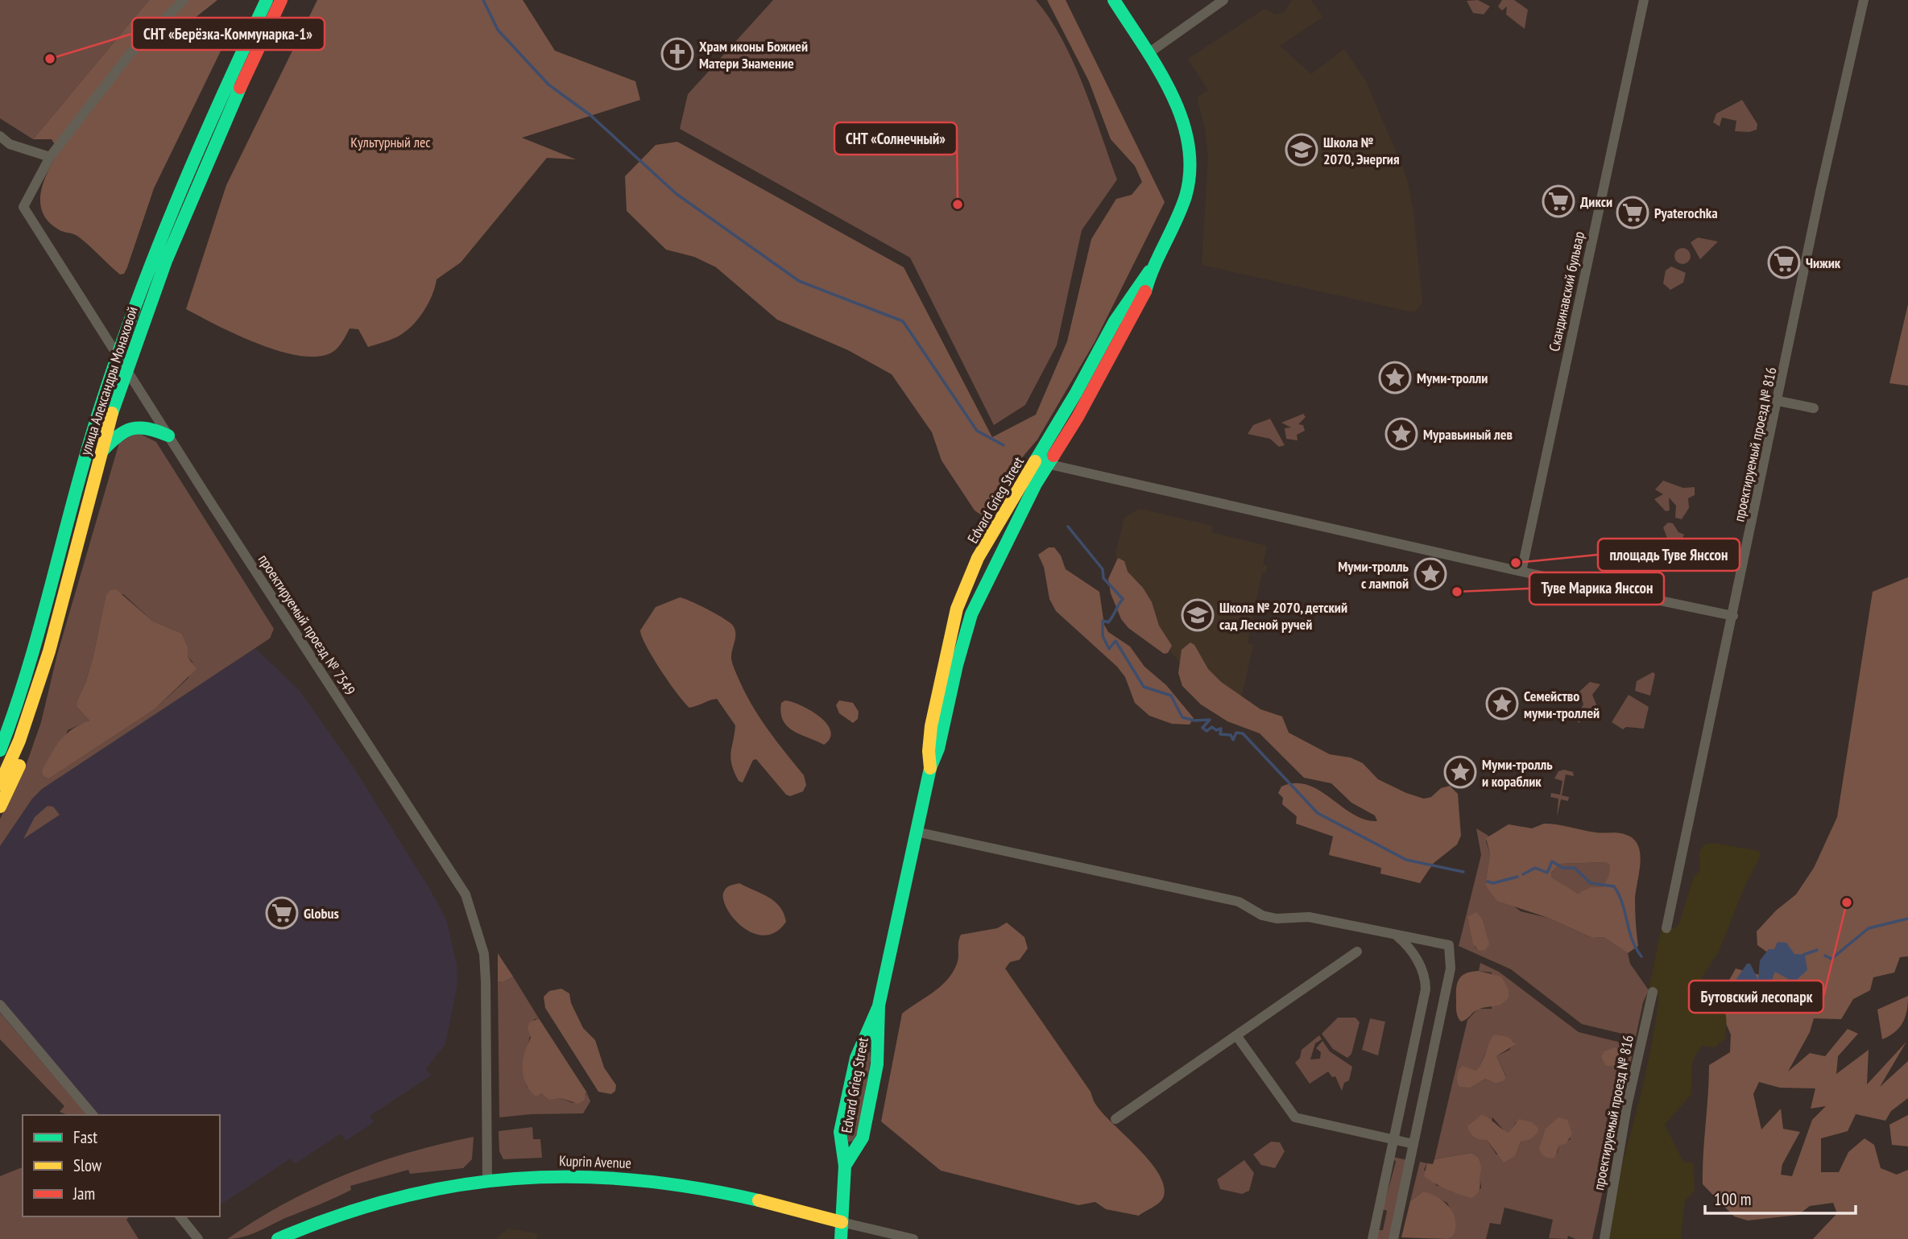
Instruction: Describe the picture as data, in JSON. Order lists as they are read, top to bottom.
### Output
{
  "streets": {
    "street": [
      "Скандинавский бульвар",
      "улица Александры Монаховой",
      "проектируемый проезд № 816",
      "Edvard Grieg Street",
      "проектируемый проезд № 7549",
      "Kuprin Avenue"
    ]
  },
  "crossings": [
    ["улица Александры Монаховой", "проектируемый проезд № 7549"],
    ["Edvard Grieg Street", "Kuprin Avenue"],
    ["проектируемый проезд № 7549", "Kuprin Avenue"]
  ],
  "parks": ["Культурный лес"],
  "places": {
    "church": ["Храм иконы Божией Матери Знамение"],
    "other": [
      "СНТ «Берёзка-Коммунарка-1»",
      "СНТ «Солнечный»",
      "площадь Туве Янссон",
      "Туве Марика Янссон",
      "Бутовский лесопарк"
    ],
    "school or university": ["Школа № 2070, Энергия", "Школа № 2070, детский сад Лесной ручей"],
    "supermarket": [
      "Дикси",
      "Pyaterochka",
      "Чижик",
      "Globus"
    ],
    "place": [
      "Муми-тролли",
      "Муравьиный лев",
      "Муми-тролль с лампой",
      "Семейство муми-троллей",
      "Муми-тролль и кораблик"
    ]
  },
  "legend": ["Fast", "Slow", "Jam"],
  "scale_bar": "100 m"
}
